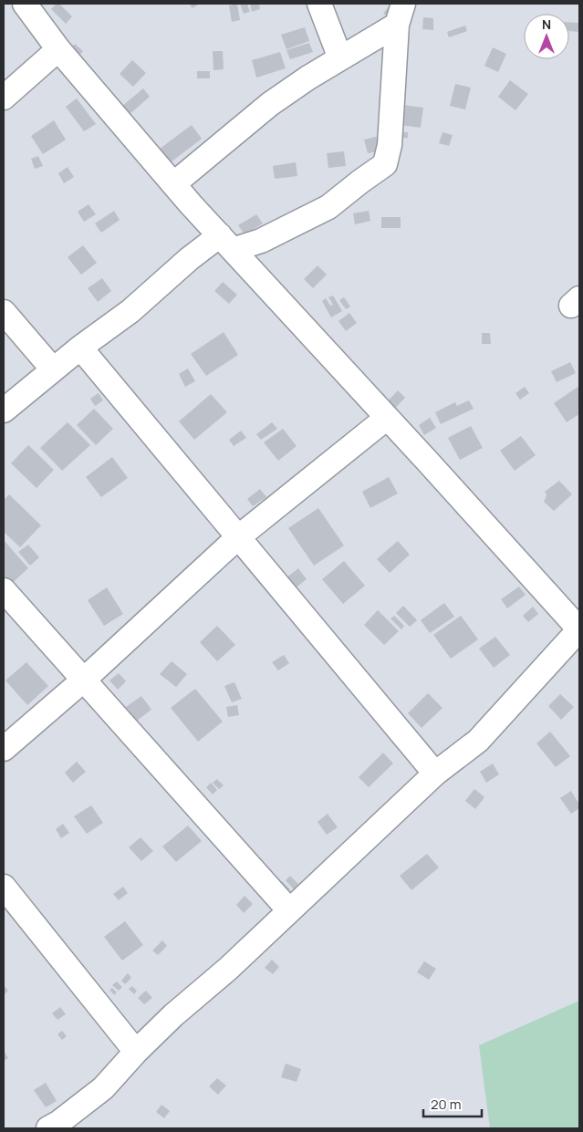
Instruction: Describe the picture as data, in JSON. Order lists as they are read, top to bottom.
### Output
{
  "scale_bar": "20 m",
  "north": "top"
}
